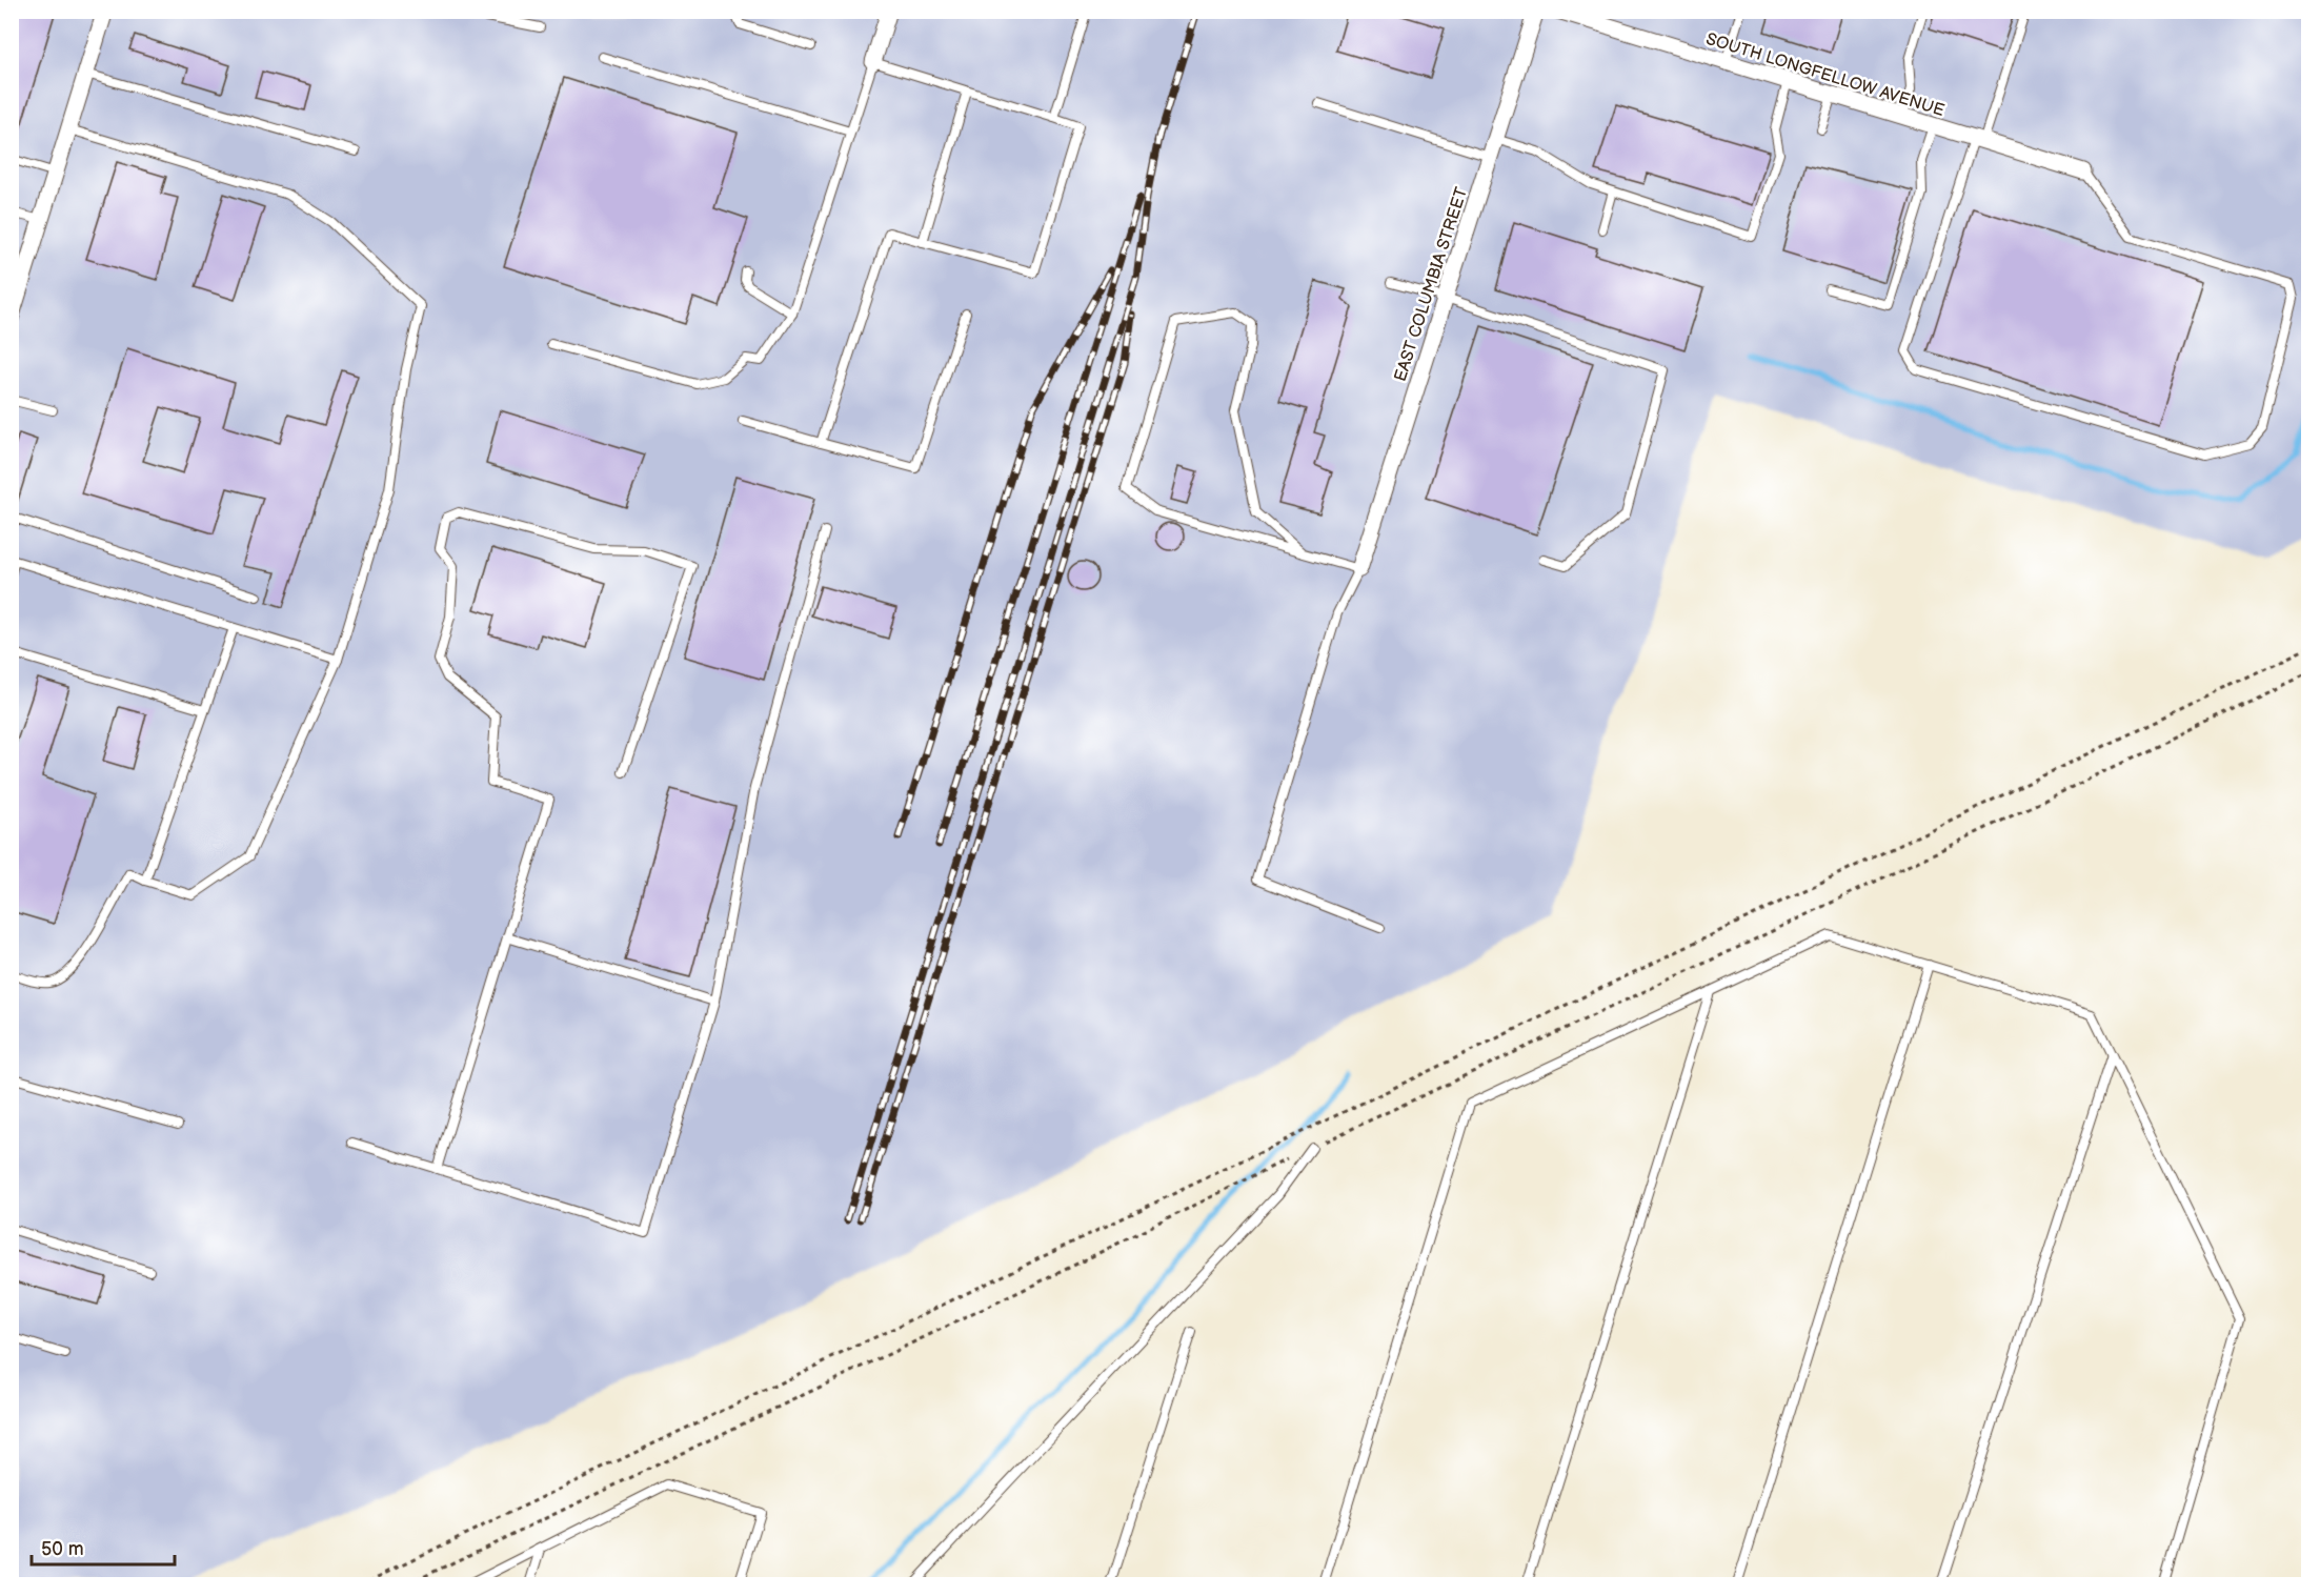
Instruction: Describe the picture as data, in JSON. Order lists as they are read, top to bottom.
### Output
{
  "streets": {
    "street": ["SOUTH LONGFELLOW AVENUE", "EAST COLUMBIA STREET"]
  },
  "scale_bar": "50 m"
}
